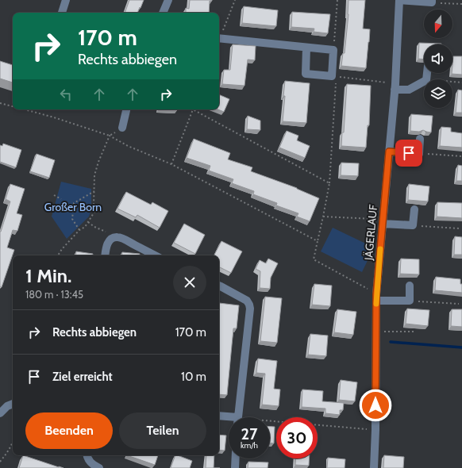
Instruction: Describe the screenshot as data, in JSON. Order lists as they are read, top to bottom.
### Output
{
  "streets": {
    "street": ["JÄGERLAUF"]
  },
  "parks": ["Großer Born"],
  "north": "bottom",
  "page": {
    "turn": ["170 m", "Rechts abbiegen"],
    "heading": ["1 Min.", "180 m · 13:45"],
    "list": [
      {
        "name": "Rechts abbiegen",
        "value": "170 m"
      },
      {
        "name": "Ziel erreicht",
        "value": "10 m"
      }
    ],
    "buttons": ["Beenden", "Teilen"],
    "speed": "27 km/h",
    "limit": "30"
  }
}
